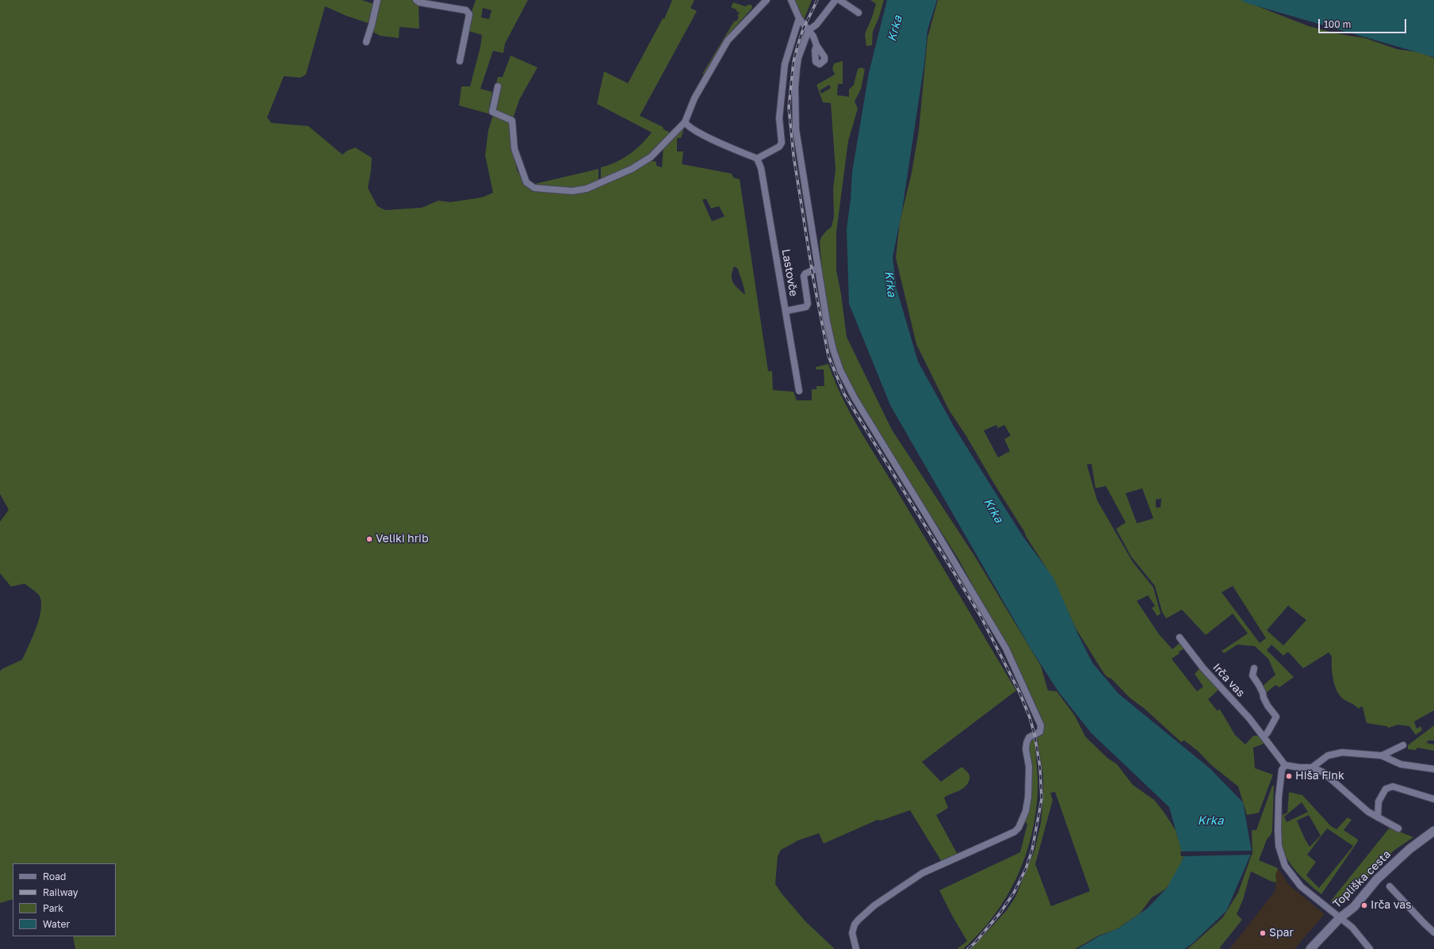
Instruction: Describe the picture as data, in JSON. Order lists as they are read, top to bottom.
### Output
{
  "streets": {
    "main road": ["Topliška cesta"],
    "street": ["Lastovče", "Irča vas"]
  },
  "water": ["Krka"],
  "places": [
    "Veliki hrib",
    "Hiša Fink",
    "Irča vas",
    "Spar"
  ],
  "legend": [
    "Road",
    "Railway",
    "Park",
    "Water"
  ],
  "scale_bar": "100 m"
}
